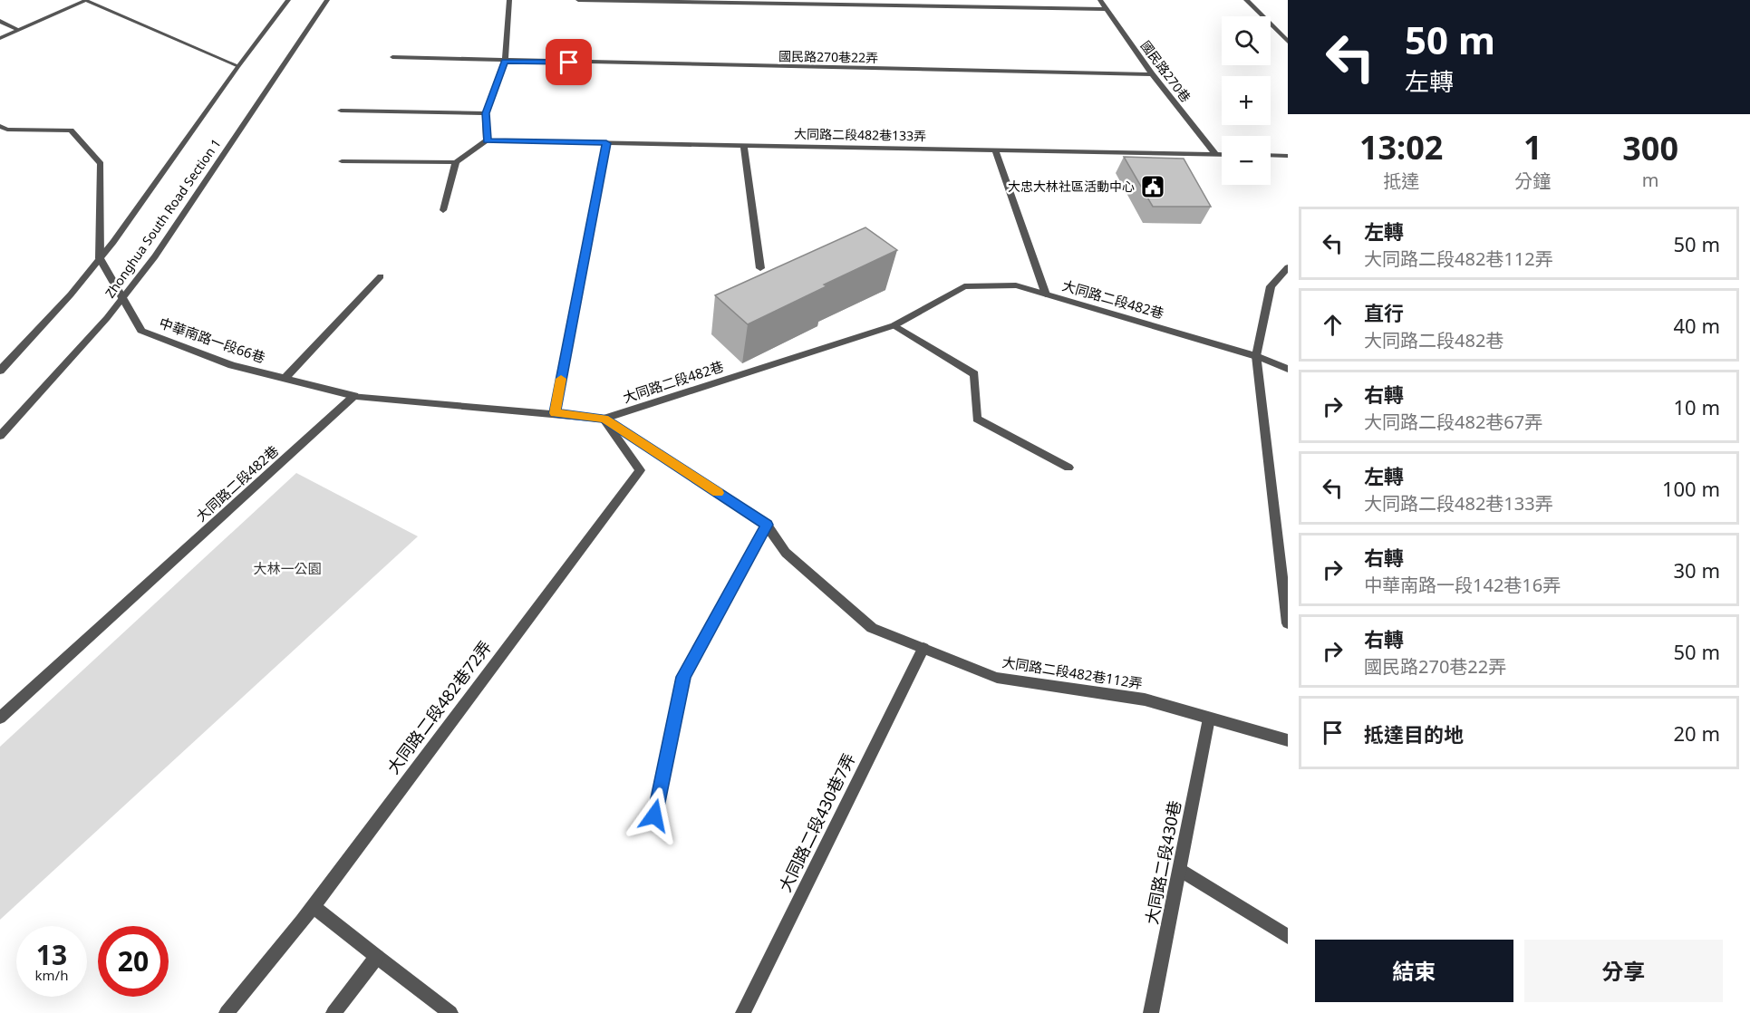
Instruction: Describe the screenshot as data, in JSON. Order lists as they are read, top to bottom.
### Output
{
  "streets": {
    "street": [
      "國民路270巷22弄",
      "國民路270巷",
      "大同路二段482巷133弄",
      "Zhonghua South Road Section 1",
      "大同路二段482巷",
      "中華南路一段66巷",
      "大同路二段482巷112弄",
      "大同路二段482巷72弄",
      "大同路二段430巷7弄",
      "大同路二段430巷"
    ]
  },
  "crossings": [
    ["國民路270巷22弄", "國民路270巷"],
    ["國民路270巷", "大同路二段482巷133弄"],
    ["Zhonghua South Road Section 1", "中華南路一段66巷"],
    ["大同路二段482巷", "中華南路一段66巷"],
    ["大同路二段482巷", "大同路二段482巷112弄"],
    ["大同路二段482巷", "大同路二段482巷72弄"],
    ["大同路二段482巷112弄", "大同路二段482巷72弄"],
    ["大同路二段482巷112弄", "大同路二段430巷7弄"],
    ["大同路二段482巷112弄", "大同路二段430巷"]
  ],
  "parks": ["大林一公園"],
  "places": {
    "public building": ["大忠大林社區活動中心"]
  },
  "page": {
    "turn": ["50 m", "左轉"],
    "map_buttons": ["+", "−"],
    "eta": [
      "13:02",
      "抵達",
      "1",
      "分鐘",
      "300",
      "m"
    ],
    "list": [
      {
        "name": "左轉",
        "note": "大同路二段482巷112弄",
        "value": "50 m"
      },
      {
        "name": "直行",
        "note": "大同路二段482巷",
        "value": "40 m"
      },
      {
        "name": "右轉",
        "note": "大同路二段482巷67弄",
        "value": "10 m"
      },
      {
        "name": "左轉",
        "note": "大同路二段482巷133弄",
        "value": "100 m"
      },
      {
        "name": "右轉",
        "note": "中華南路一段142巷16弄",
        "value": "30 m"
      },
      {
        "name": "右轉",
        "note": "國民路270巷22弄",
        "value": "50 m"
      },
      {
        "name": "抵達目的地",
        "value": "20 m"
      }
    ],
    "speed": "13 km/h",
    "limit": "20",
    "buttons": ["結束", "分享"]
  }
}
